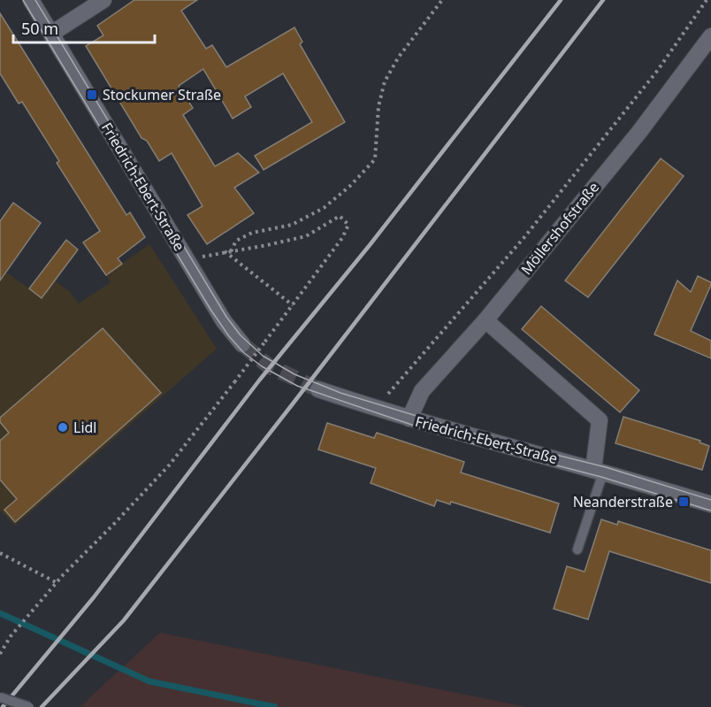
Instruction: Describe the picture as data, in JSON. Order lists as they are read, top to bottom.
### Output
{
  "streets": {
    "main road": ["Friedrich-Ebert-Straße", "Möllershofstraße"]
  },
  "crossings": [
    ["Friedrich-Ebert-Straße", "Möllershofstraße"]
  ],
  "places": {
    "transit": ["Stockumer Straße", "Neanderstraße"],
    "other": ["Lidl"]
  },
  "scale_bar": "50 m"
}
